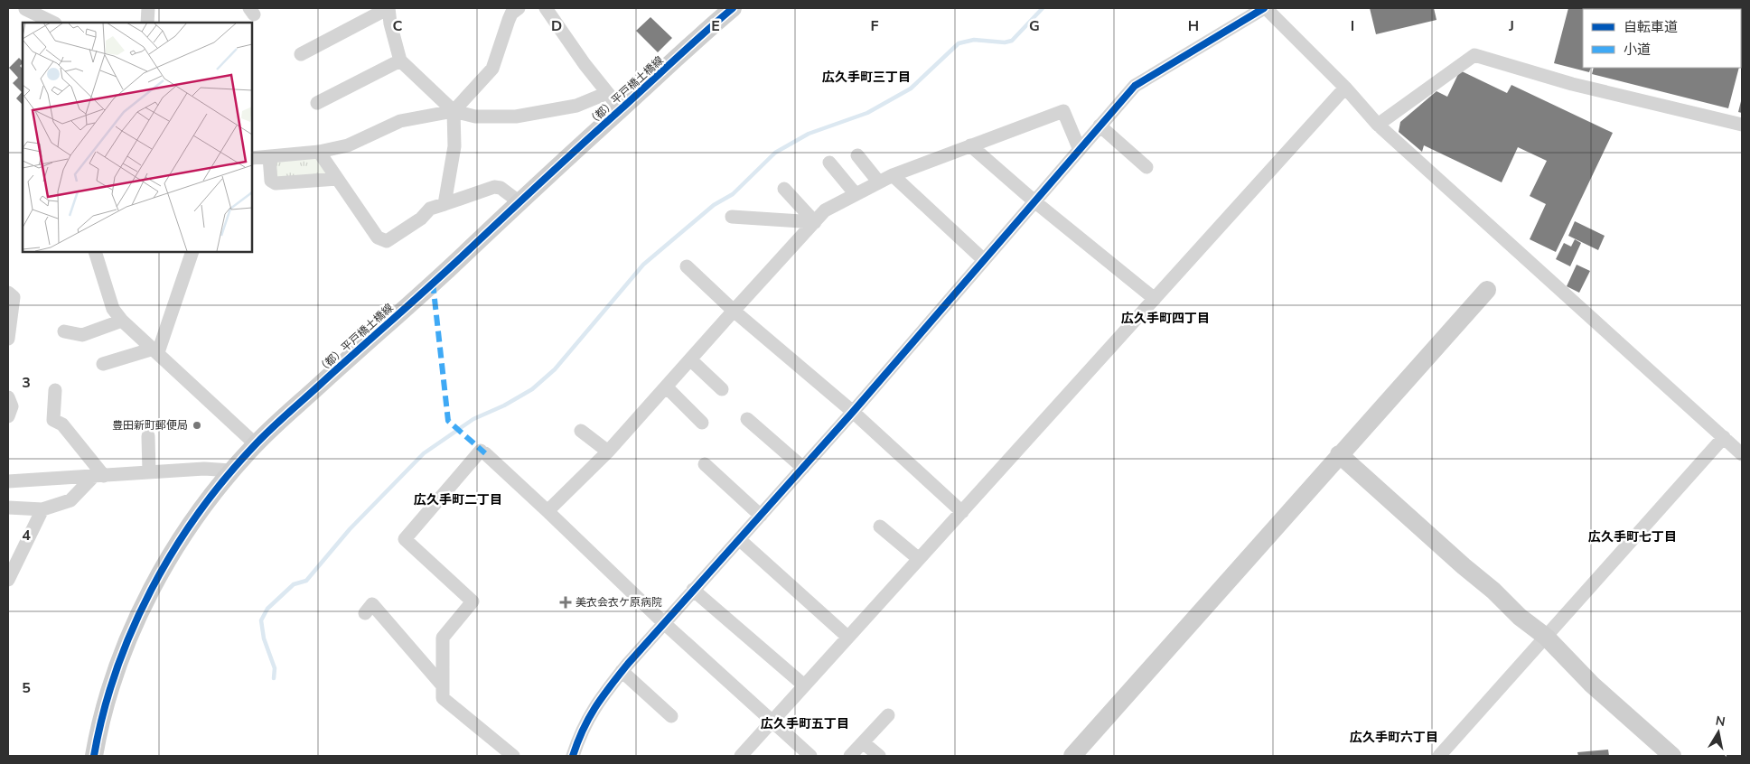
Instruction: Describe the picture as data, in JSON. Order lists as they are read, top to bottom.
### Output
{
  "streets": {
    "street": ["（都）平戸橋土橋線"]
  },
  "districts": [
    "広久手町三丁目",
    "広久手町四丁目",
    "広久手町二丁目",
    "広久手町七丁目",
    "広久手町五丁目",
    "広久手町六丁目"
  ],
  "places": {
    "other": ["豊田新町郵便局"],
    "health": ["美衣会衣ケ原病院"]
  },
  "legend": ["自転車道", "小道"],
  "north": "top",
  "grid": {
    "columns": [
      "C",
      "D",
      "E",
      "F",
      "G",
      "H",
      "I",
      "J"
    ],
    "rows": ["3", "4", "5"]
  }
}
